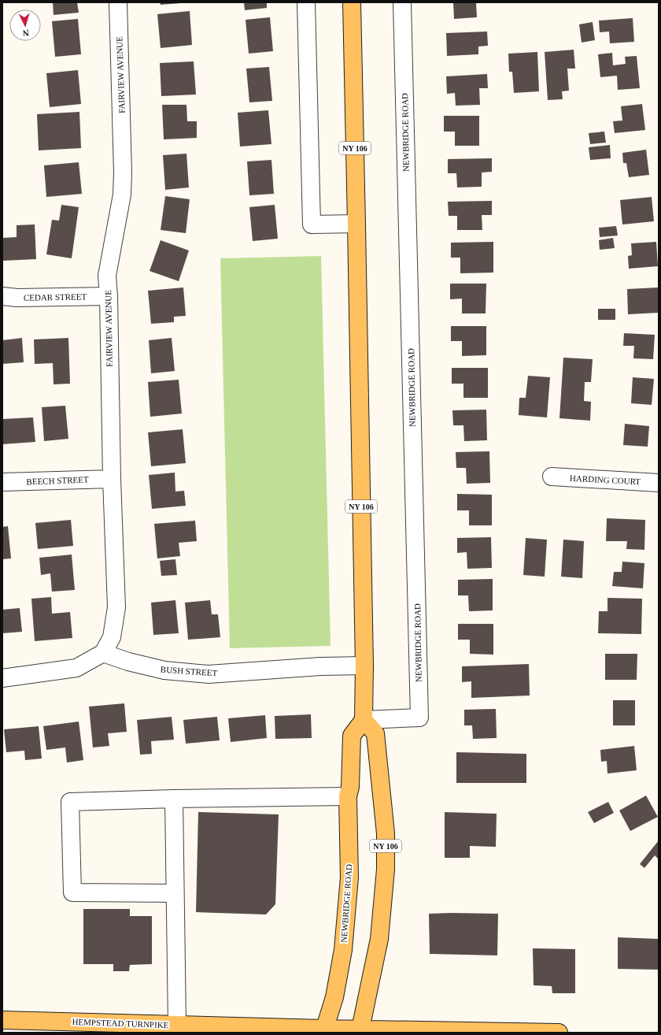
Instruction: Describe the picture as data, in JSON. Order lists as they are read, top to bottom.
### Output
{
  "streets": {
    "main road": ["NEWBRIDGE ROAD", "NY 106", "HEMPSTEAD TURNPIKE"],
    "street": [
      "FAIRVIEW AVENUE",
      "CEDAR STREET",
      "HARDING COURT",
      "BEECH STREET",
      "BUSH STREET"
    ]
  },
  "crossings": [
    ["FAIRVIEW AVENUE", "CEDAR STREET"],
    ["FAIRVIEW AVENUE", "BEECH STREET"],
    ["FAIRVIEW AVENUE", "BUSH STREET"],
    ["NEWBRIDGE ROAD", "NY 106"],
    ["NEWBRIDGE ROAD", "HEMPSTEAD TURNPIKE"],
    ["NY 106", "BUSH STREET"],
    ["NY 106", "HEMPSTEAD TURNPIKE"]
  ],
  "north": "bottom"
}
